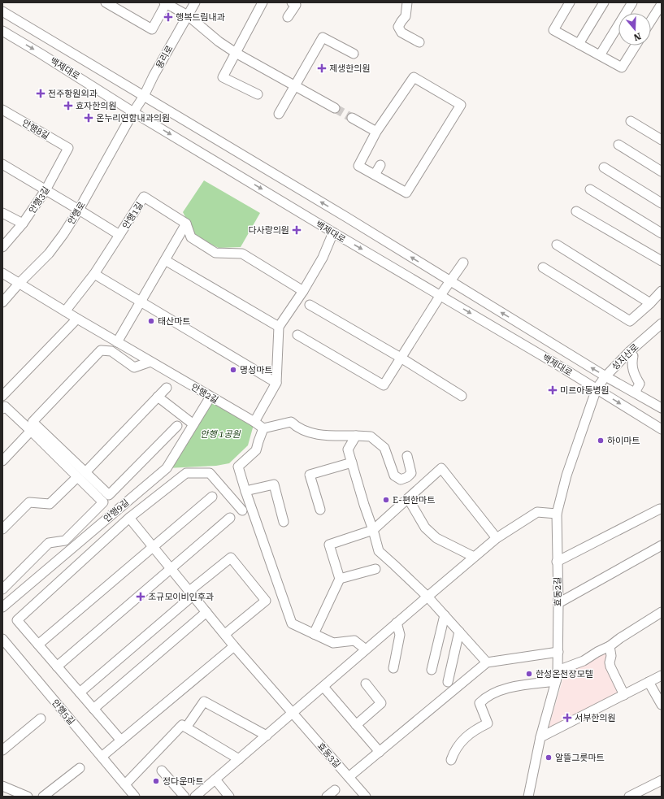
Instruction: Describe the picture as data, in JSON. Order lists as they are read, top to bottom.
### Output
{
  "streets": {
    "street": [
      "용리로",
      "백제대로",
      "안행8길",
      "안행3길",
      "안행로",
      "안행1길",
      "성지산로",
      "안행2길",
      "안행9길",
      "효동2길",
      "안행5길",
      "효동3길"
    ]
  },
  "crossings": [
    ["용리로", "백제대로"],
    ["용리로", "안행로"],
    ["백제대로", "안행로"],
    ["백제대로", "성지산로"],
    ["백제대로", "효동2길"],
    ["안행8길", "안행3길"],
    ["안행3길", "안행1길"],
    ["안행로", "안행1길"],
    ["안행로", "안행2길"],
    ["성지산로", "효동2길"],
    ["안행2길", "안행9길"]
  ],
  "parks": ["안행 1공원"],
  "places": {
    "health": [
      "행복드림내과",
      "제생한의원",
      "전주항원외과",
      "효자한의원",
      "온누리연합내과의원",
      "다사랑의원",
      "미르아동병원",
      "조규모이비인후과",
      "서부한의원"
    ],
    "other": [
      "태산마트",
      "명성마트",
      "하이마트",
      "E-편한마트",
      "한성온천장모텔",
      "알뜰그릇마트",
      "정다운마트"
    ]
  },
  "north": "bottom"
}
